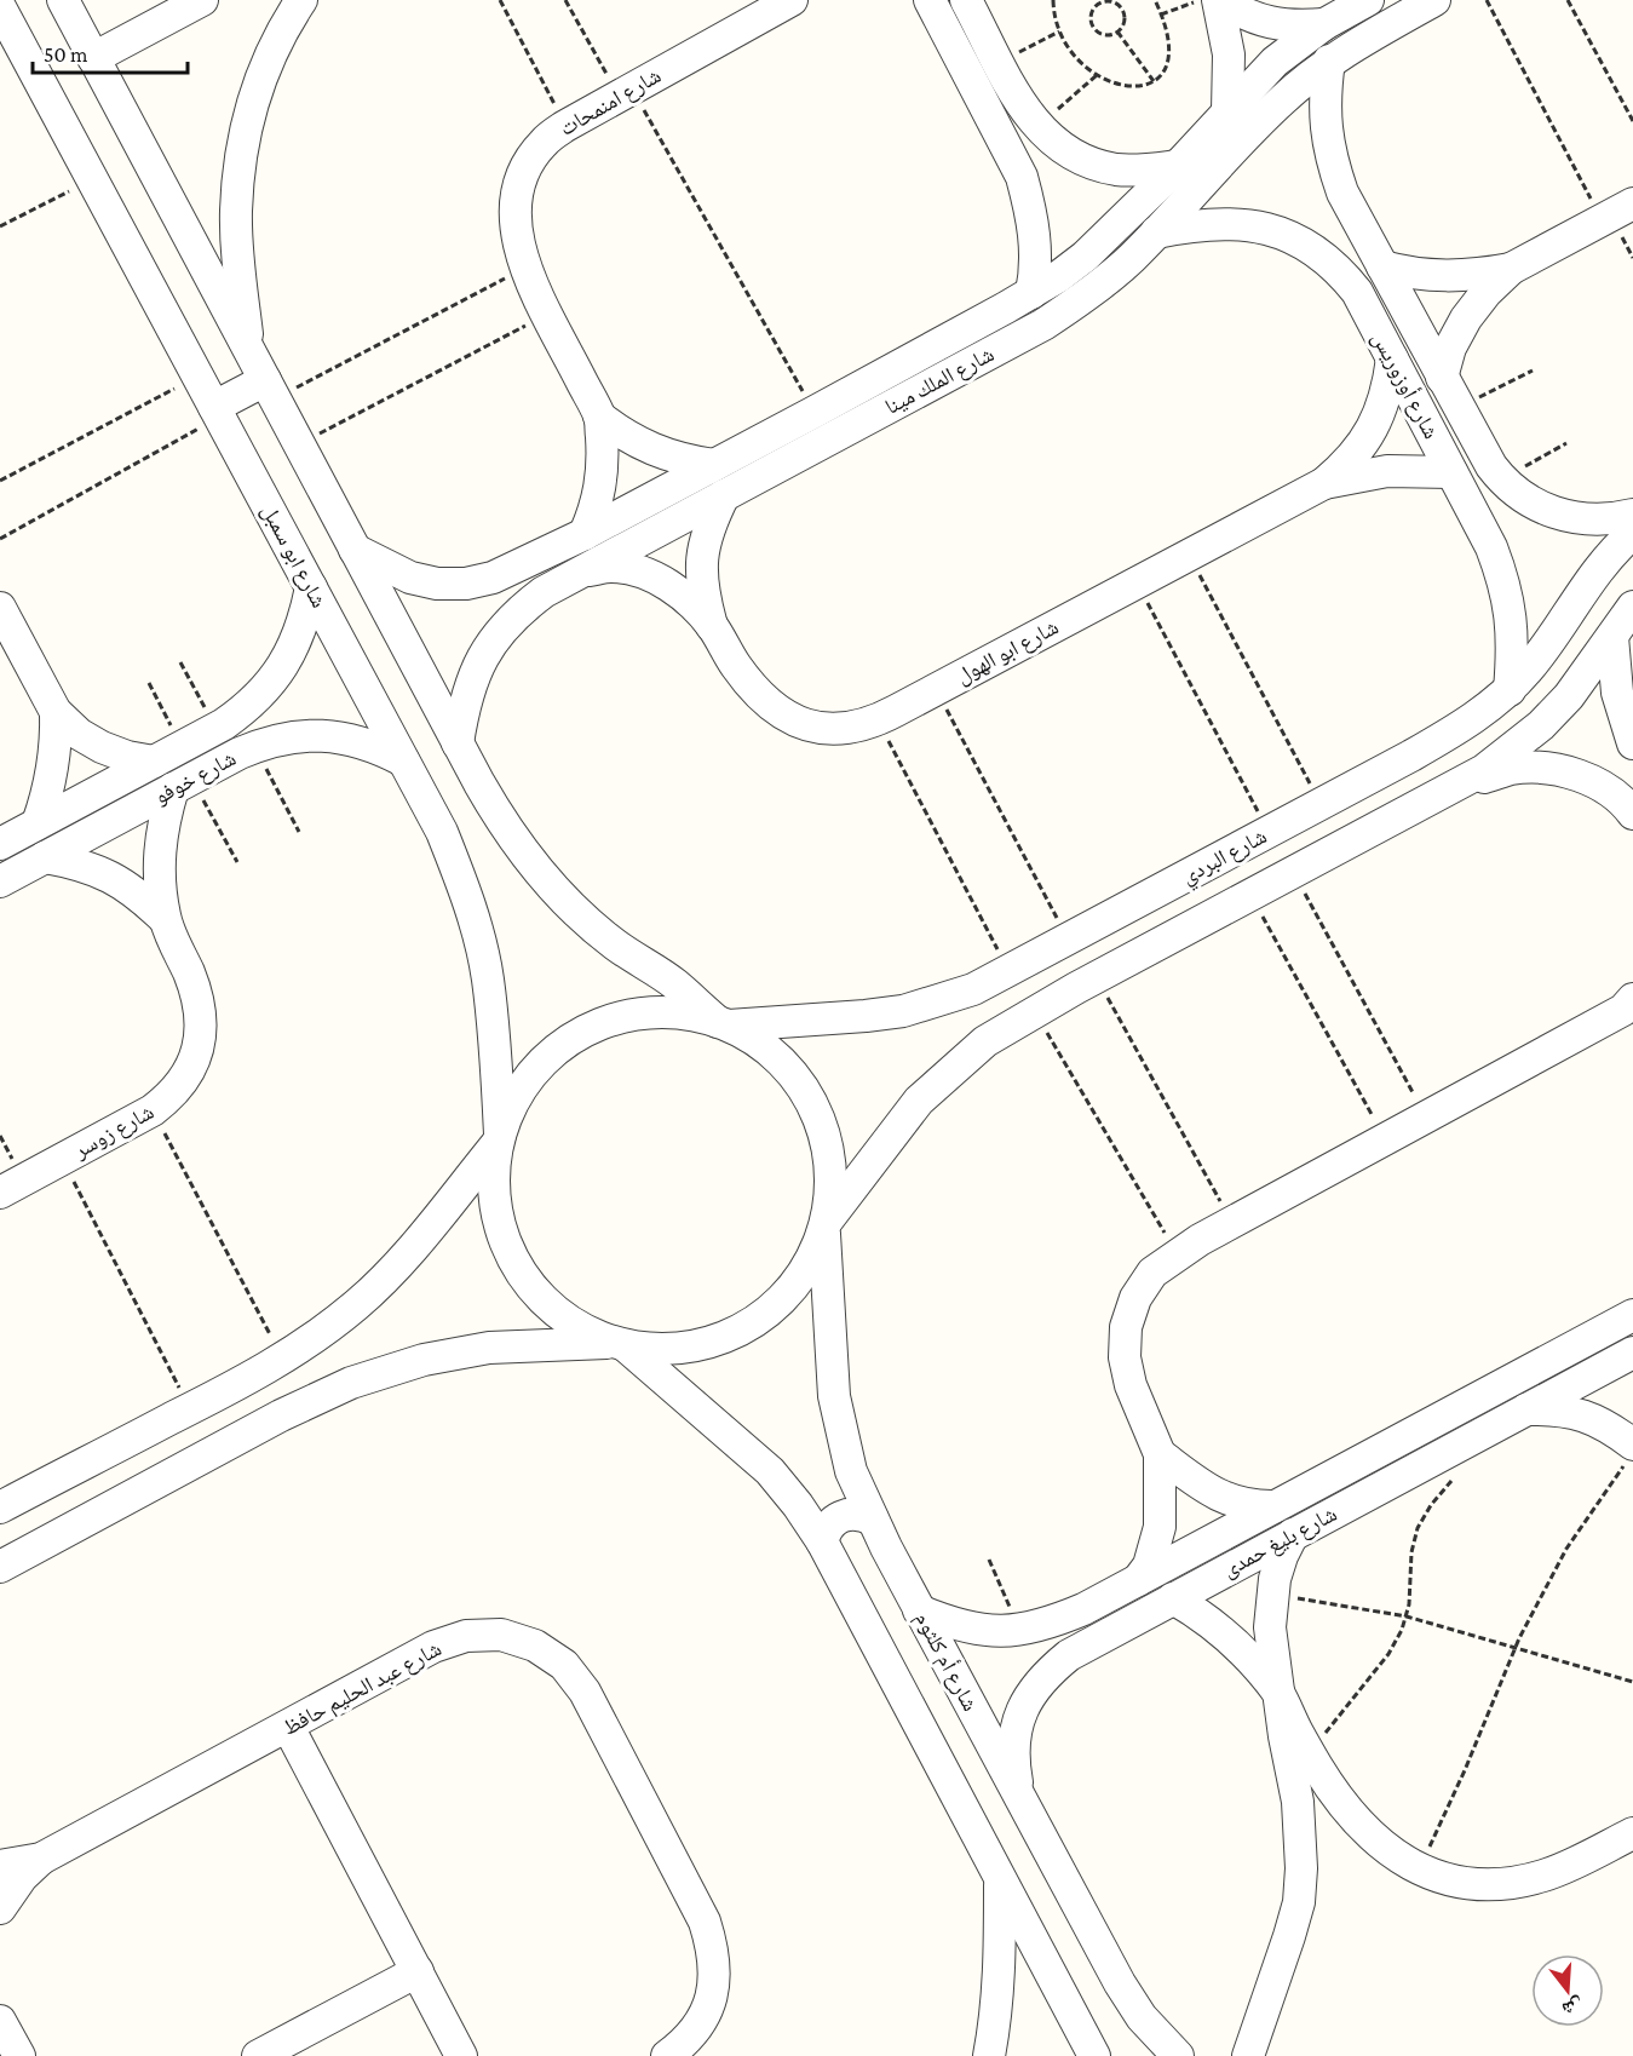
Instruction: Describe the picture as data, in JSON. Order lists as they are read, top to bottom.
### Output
{
  "streets": {
    "street": [
      "شارع امنمحات",
      "شارع الملك مينا",
      "شارع أوزوريس",
      "شارع ابو سمبل",
      "شارع ابو الهول",
      "شارع خوفو",
      "شارع البردي",
      "شارع زوسر",
      "شارع بليغ حمدى",
      "شارع أم كلثوم",
      "شارع عبد الحليم حافظ"
    ]
  },
  "crossings": [
    ["شارع امنمحات", "شارع الملك مينا"],
    ["شارع الملك مينا", "شارع أوزوريس"],
    ["شارع الملك مينا", "شارع ابو الهول"],
    ["شارع أوزوريس", "شارع ابو الهول"],
    ["شارع أوزوريس", "شارع البردي"],
    ["شارع ابو سمبل", "شارع خوفو"],
    ["شارع خوفو", "شارع زوسر"],
    ["شارع بليغ حمدى", "شارع أم كلثوم"]
  ],
  "scale_bar": "50 m",
  "north": "bottom"
}
